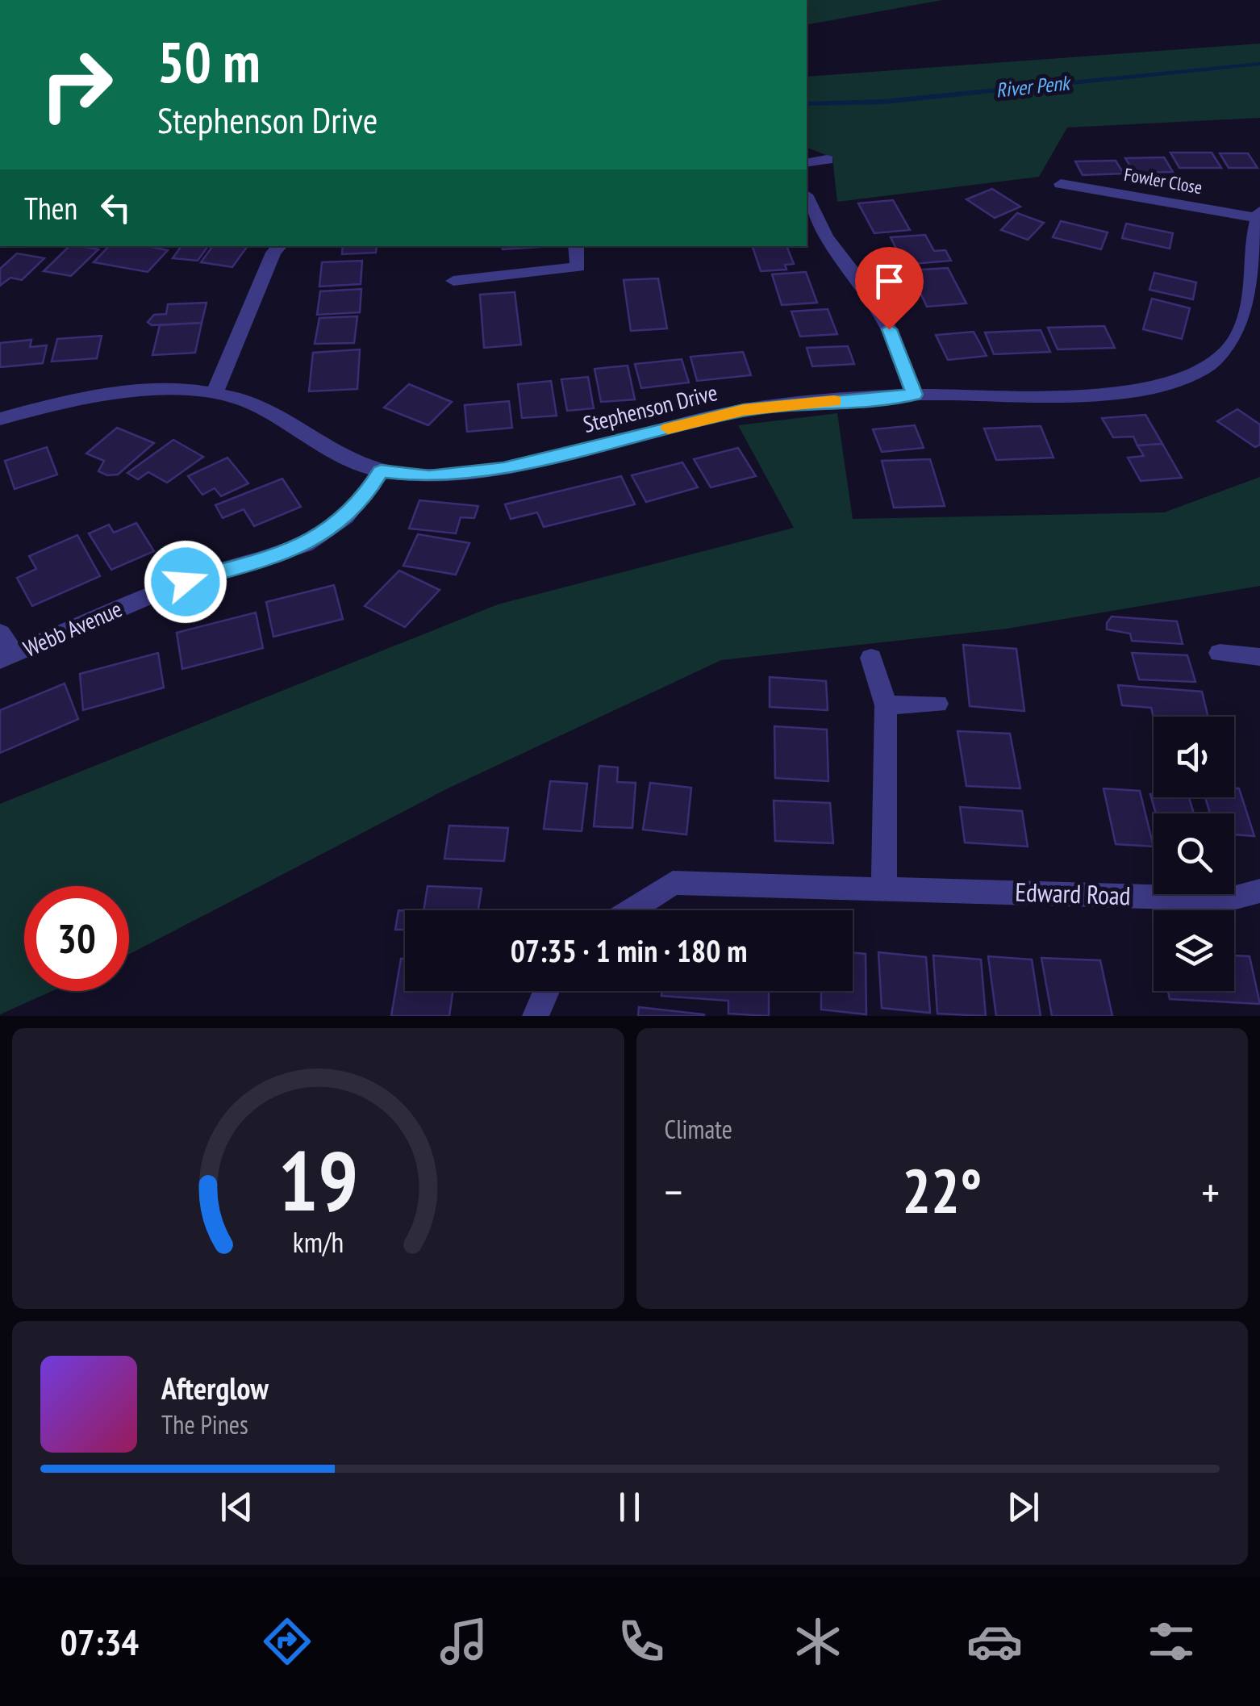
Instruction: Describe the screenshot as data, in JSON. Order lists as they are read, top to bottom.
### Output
{
  "streets": {
    "street": [
      "Fowler Close",
      "Stephenson Drive",
      "Webb Avenue",
      "Edward Road"
    ]
  },
  "crossings": [
    ["Fowler Close", "Stephenson Drive"],
    ["Stephenson Drive", "Webb Avenue"]
  ],
  "water": ["River Penk"],
  "page": {
    "turn": ["50 m", "Stephenson Drive"],
    "then": "Then",
    "limit": "30",
    "trip": "07:35 · 1 min · 180 m",
    "tile": "Climate",
    "heat": ["−", "22°", "+"],
    "song": ["Afterglow", "The Pines"],
    "tabs": "07:34",
    "gauge": ["19", "km/h"]
  }
}
